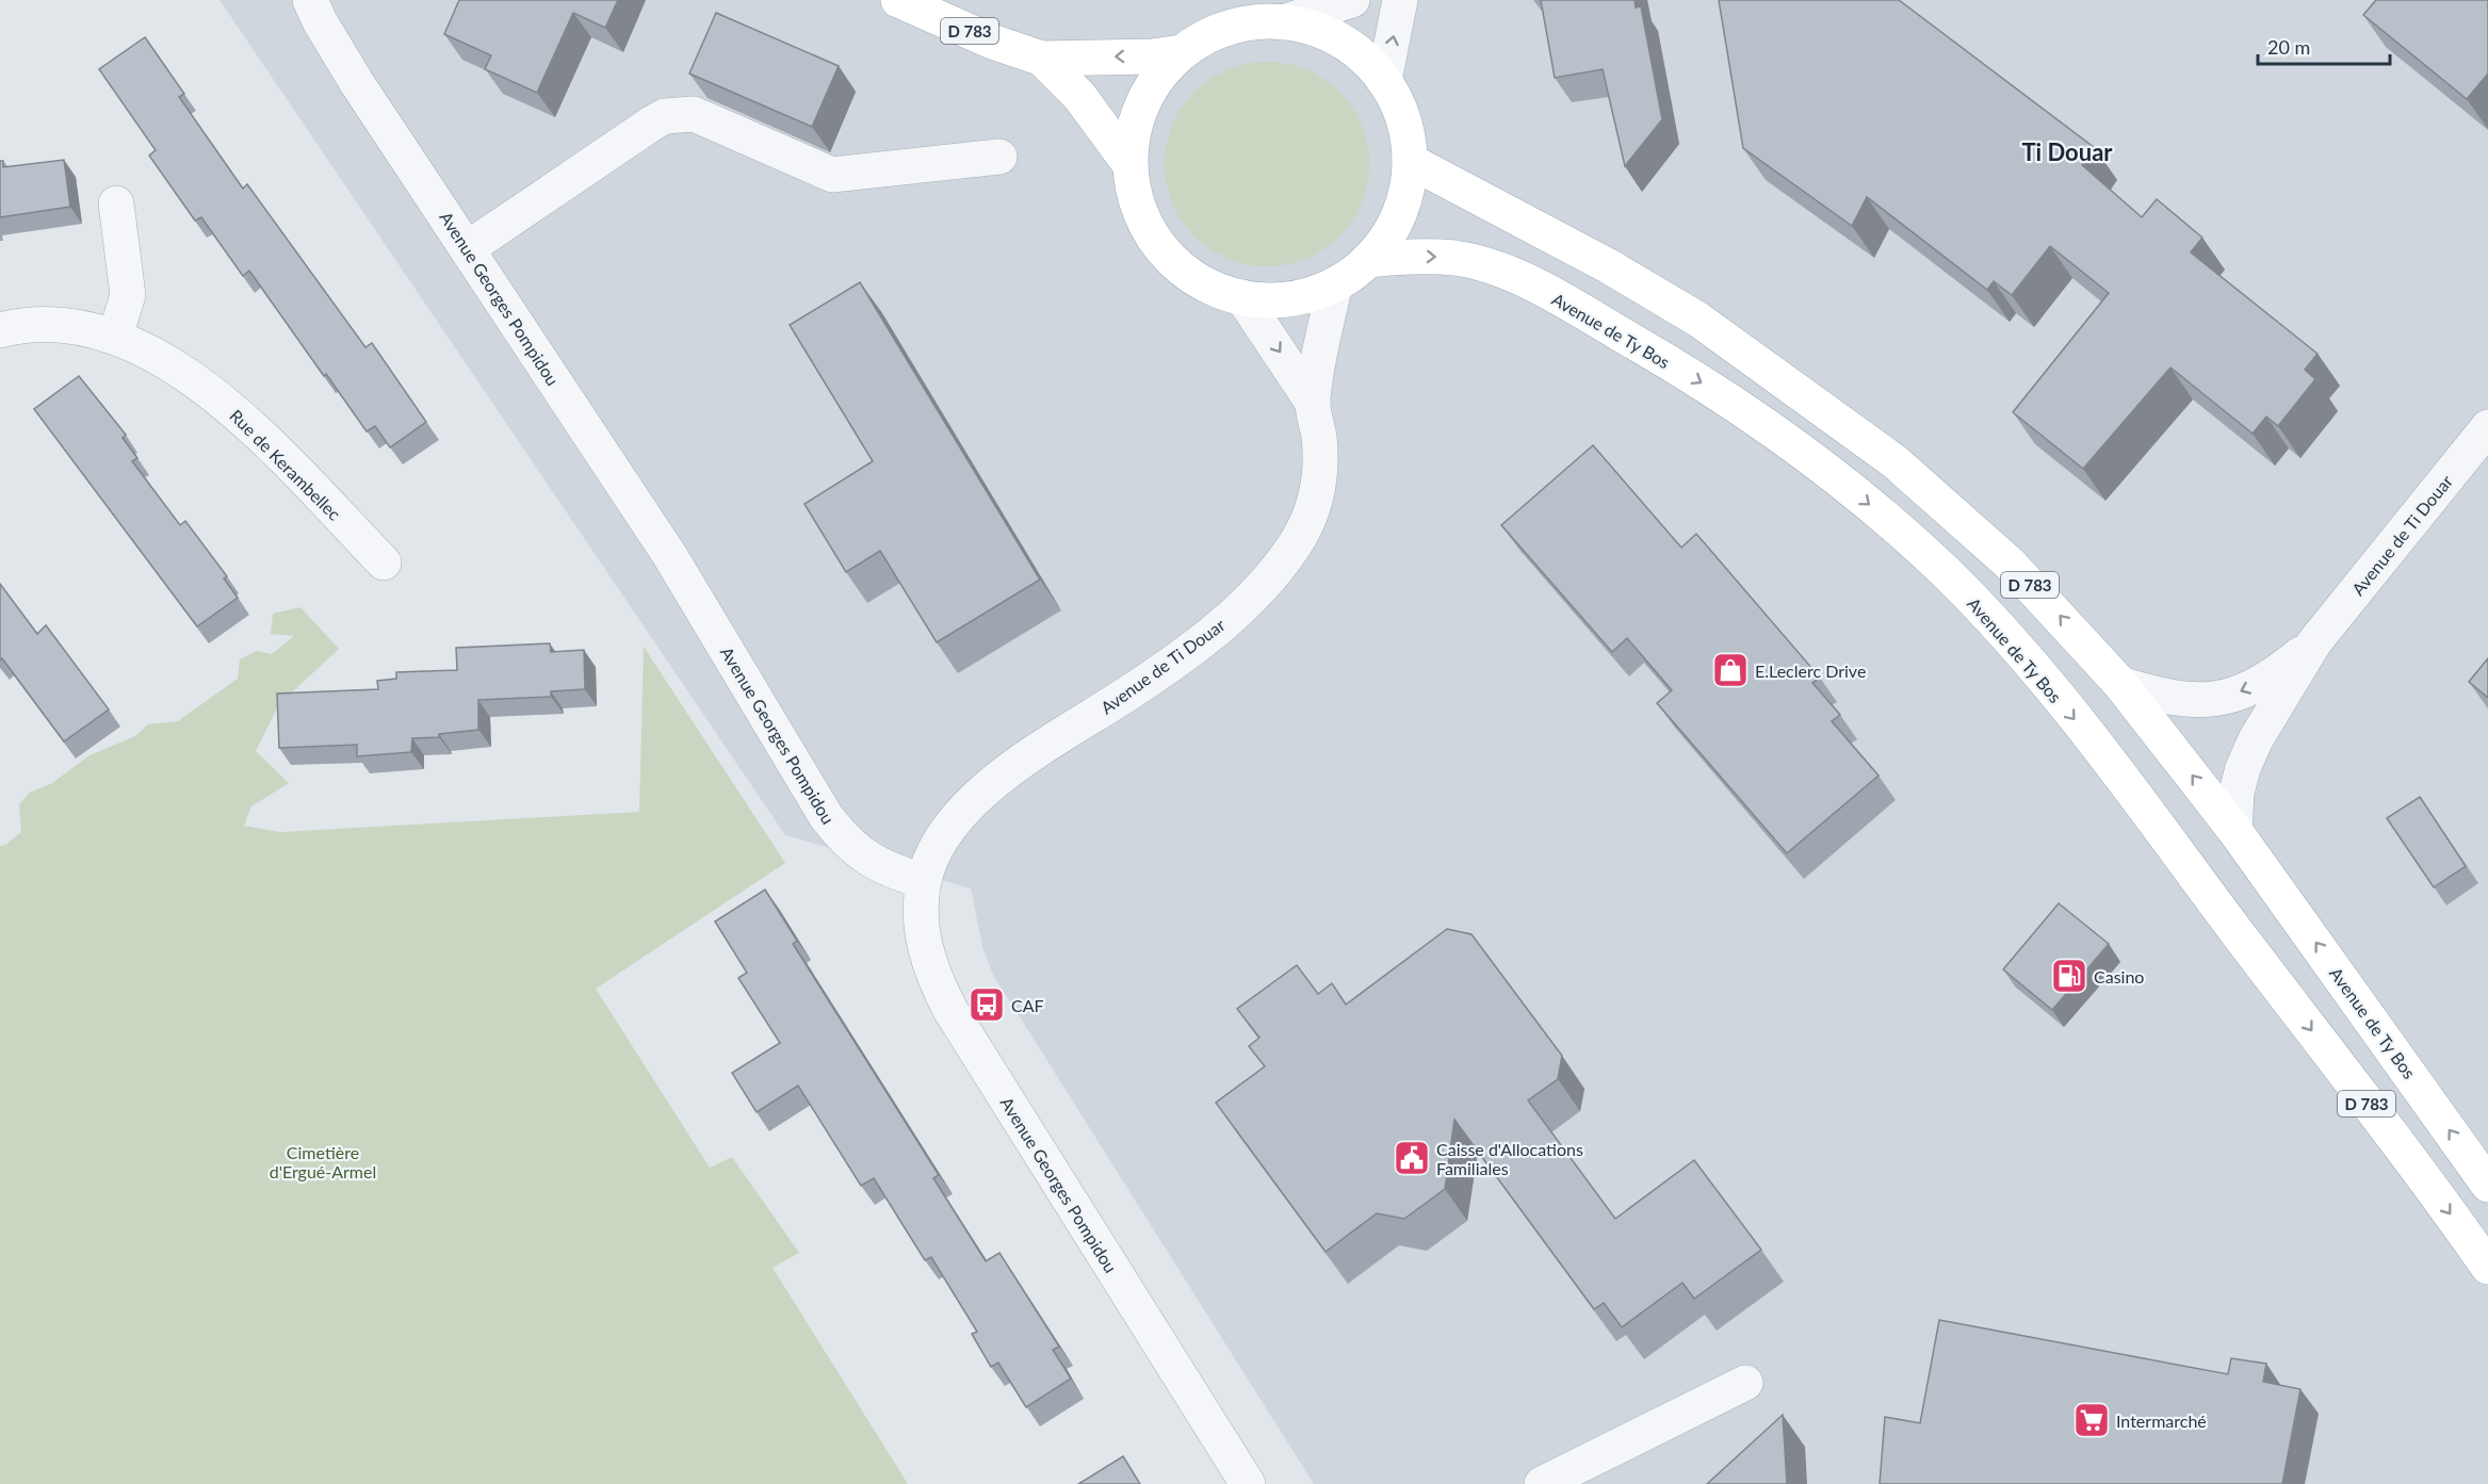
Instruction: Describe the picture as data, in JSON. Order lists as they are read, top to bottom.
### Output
{
  "streets": {
    "main road": ["D 783", "Avenue de Ty Bos"],
    "street": ["Avenue Georges Pompidou", "Rue de Kerambellec", "Avenue de Ti Douar"]
  },
  "crossings": [
    ["Avenue Georges Pompidou", "Avenue de Ti Douar"],
    ["Avenue de Ty Bos", "Avenue de Ti Douar"]
  ],
  "districts": ["Ti Douar"],
  "parks": ["Cimetière d'Ergué-Armel"],
  "places": {
    "shop": ["E.Leclerc Drive"],
    "fuel station": ["Casino"],
    "bus stop": ["CAF"],
    "public building": ["Caisse d'Allocations Familiales"],
    "supermarket": ["Intermarché"]
  },
  "scale_bar": "20 m"
}
